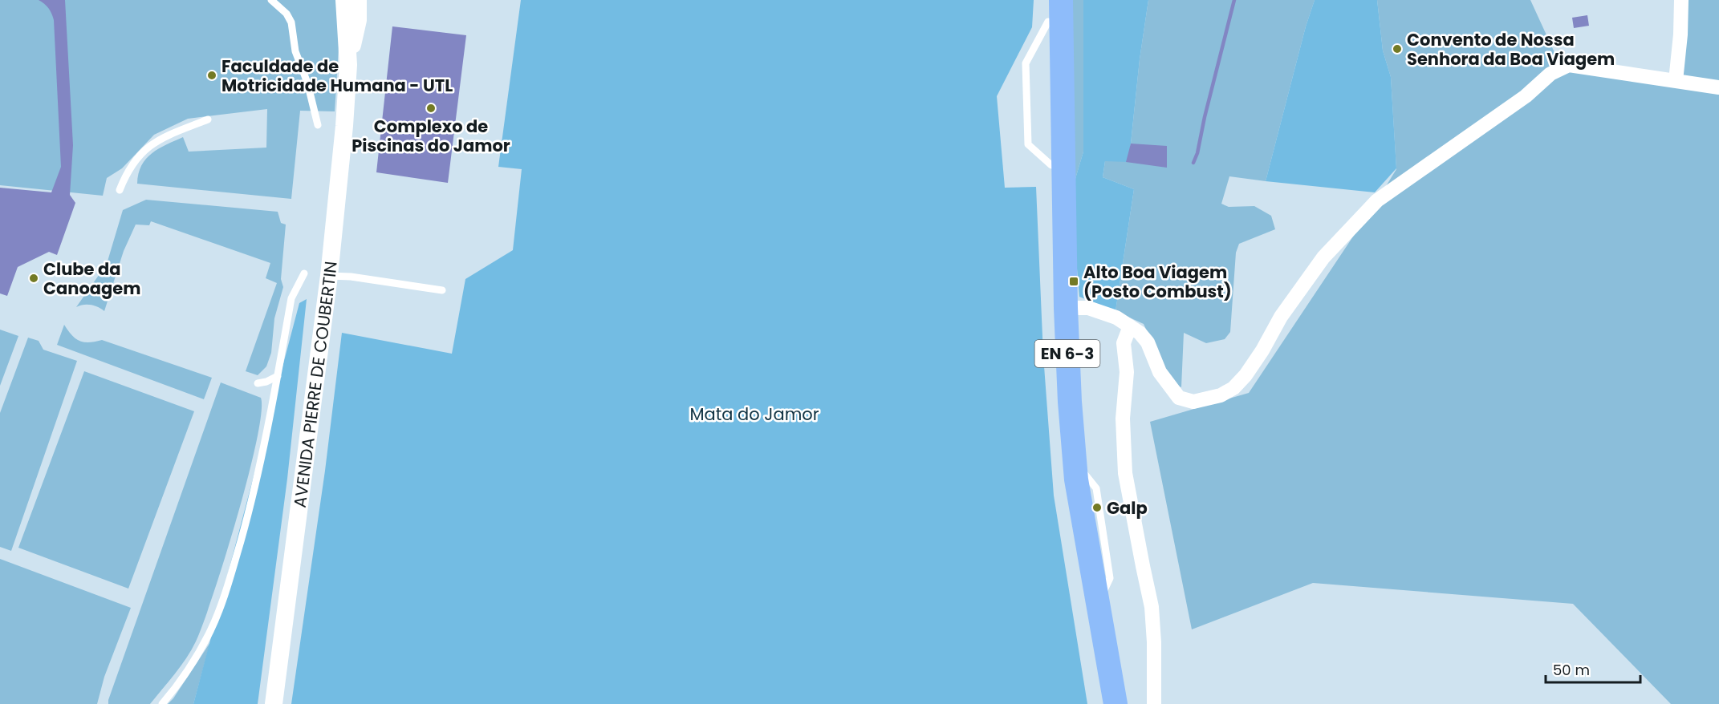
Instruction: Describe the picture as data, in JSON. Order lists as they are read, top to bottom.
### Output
{
  "streets": {
    "main road": ["EN 6-3"],
    "street": ["AVENIDA PIERRE DE COUBERTIN"]
  },
  "parks": ["Mata do Jamor"],
  "places": {
    "other": [
      "Convento de Nossa Senhora da Boa Viagem",
      "Faculdade de Motricidade Humana - UTL",
      "Complexo de Piscinas do Jamor",
      "Clube da Canoagem",
      "Galp"
    ],
    "transit": ["Alto Boa Viagem (Posto Combust)"]
  },
  "scale_bar": "50 m"
}
